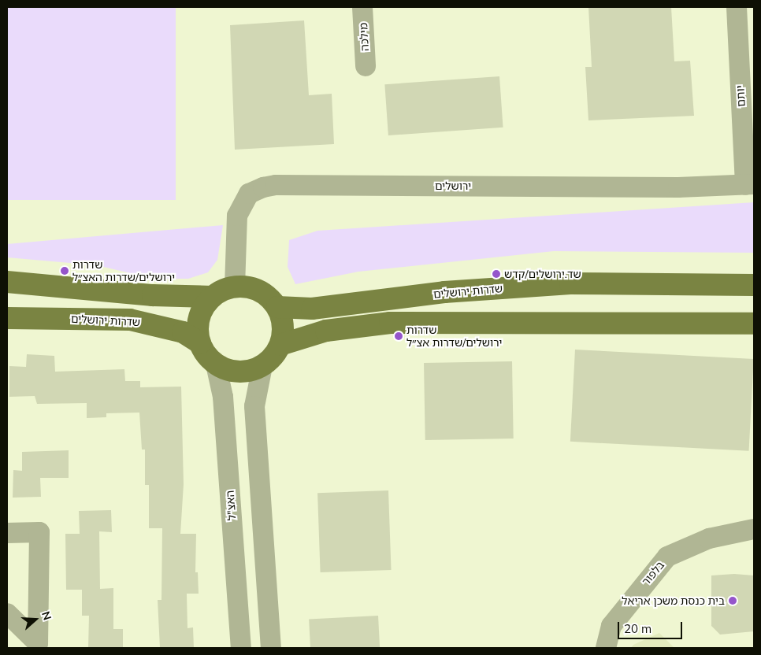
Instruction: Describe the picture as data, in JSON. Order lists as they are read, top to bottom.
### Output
{
  "streets": {
    "main road": ["שדרות ירושלים"],
    "street": [
      "מילכה",
      "יותם",
      "ירושלים",
      "האצ\"ל",
      "בלפור"
    ]
  },
  "crossings": [
    ["יותם", "ירושלים"],
    ["ירושלים", "שדרות ירושלים"],
    ["ירושלים", "האצ\"ל"],
    ["שדרות ירושלים", "האצ\"ל"]
  ],
  "places": [
    "שדרות ירושלים/שדרות האצ״ל",
    "שד.ירושלים/קדש",
    "שדרות ירושלים/שדרות אצ״ל",
    "בית כנסת משכן אריאל"
  ],
  "scale_bar": "20 m",
  "north": "right"
}
